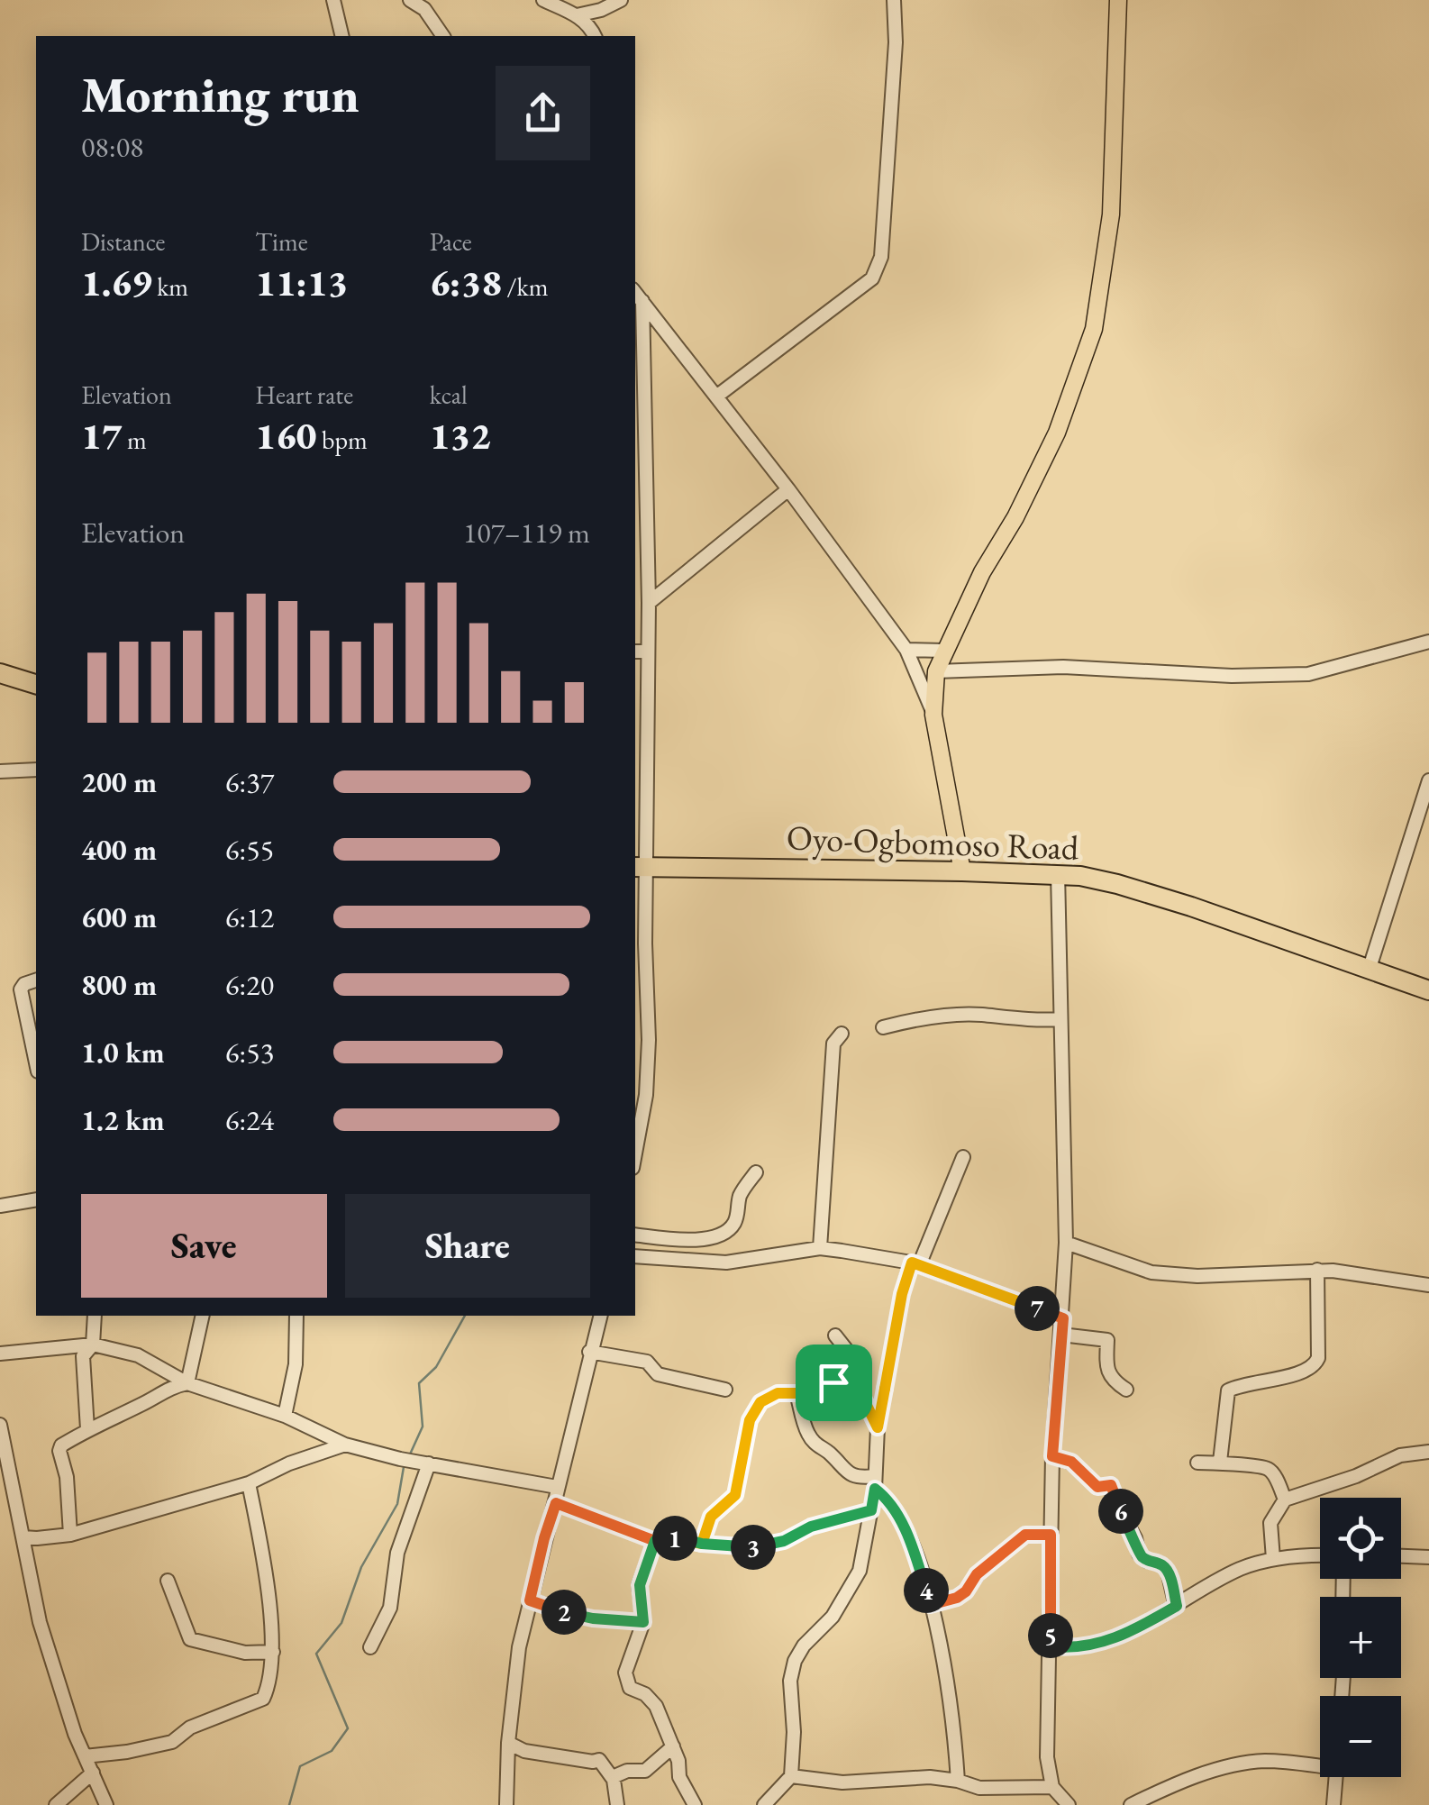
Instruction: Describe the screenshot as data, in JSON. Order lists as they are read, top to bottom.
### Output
{
  "streets": {
    "highway": ["Oyo-Ogbomoso Road"]
  },
  "page": {
    "heading": ["Morning run", "08:08"],
    "stats": [
      ["Distance", "1.69 km"],
      ["Time", "11:13"],
      ["Pace", "6:38 /km"],
      ["Elevation", "17 m"],
      ["Heart rate", "160 bpm"],
      ["kcal", "132"]
    ],
    "chart": ["Elevation", "107–119 m"],
    "list": [
      {
        "name": "200 m",
        "note": "6:37"
      },
      {
        "name": "400 m",
        "note": "6:55"
      },
      {
        "name": "600 m",
        "note": "6:12"
      },
      {
        "name": "800 m",
        "note": "6:20"
      },
      {
        "name": "1.0 km",
        "note": "6:53"
      },
      {
        "name": "1.2 km",
        "note": "6:24"
      }
    ],
    "buttons": ["Save", "Share"],
    "pins": [
      "7",
      "6",
      "1",
      "3",
      "4",
      "2",
      "5"
    ],
    "map_buttons": ["+", "−"]
  }
}
